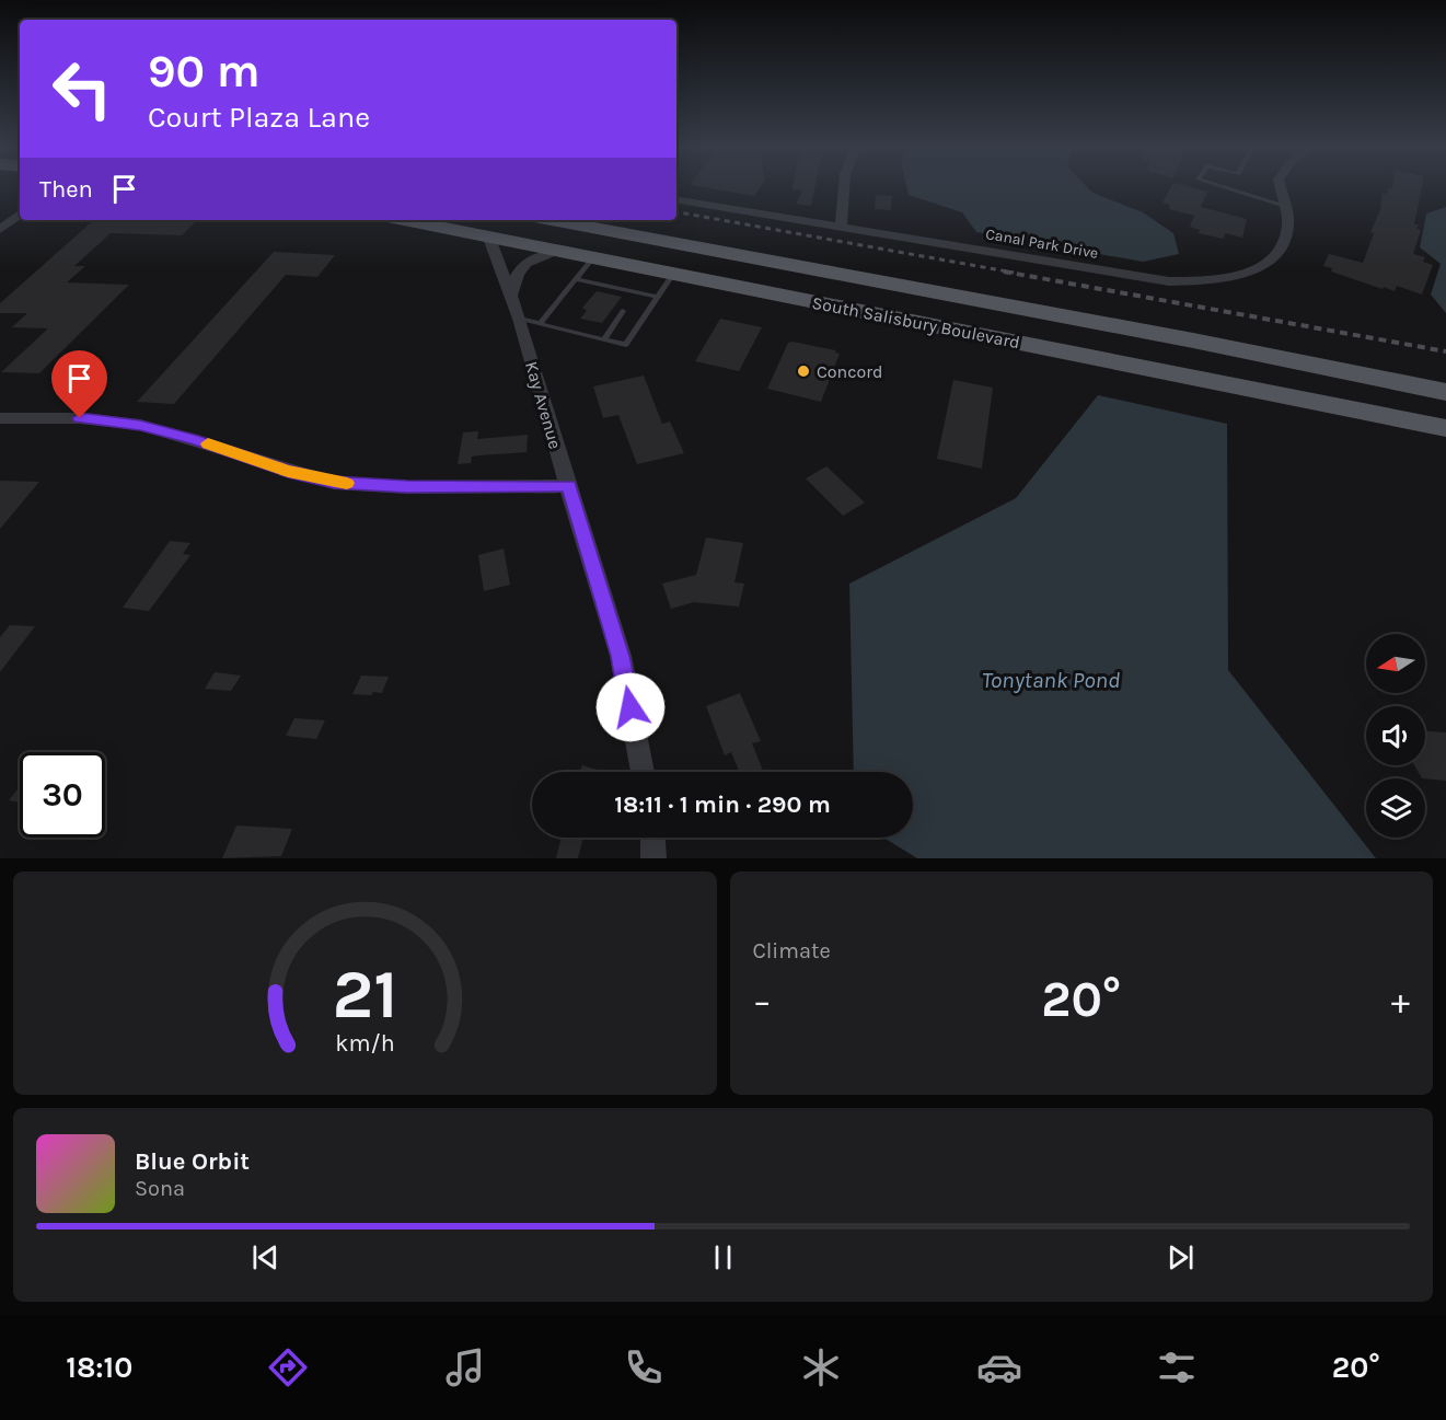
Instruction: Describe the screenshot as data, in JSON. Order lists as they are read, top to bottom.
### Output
{
  "streets": {
    "main road": ["South Salisbury Boulevard"],
    "street": ["Canal Park Drive", "Kay Avenue"]
  },
  "crossings": [
    ["South Salisbury Boulevard", "Kay Avenue"]
  ],
  "water": ["Tonytank Pond"],
  "places": ["Concord"],
  "north": "left",
  "page": {
    "turn": ["90 m", "Court Plaza Lane"],
    "then": "Then",
    "limit": "30",
    "trip": "18:11 · 1 min · 290 m",
    "tile": "Climate",
    "heat": ["−", "20°", "+"],
    "song": ["Blue Orbit", "Sona"],
    "tabs": ["18:10", "20°"],
    "gauge": ["21", "km/h"]
  }
}
